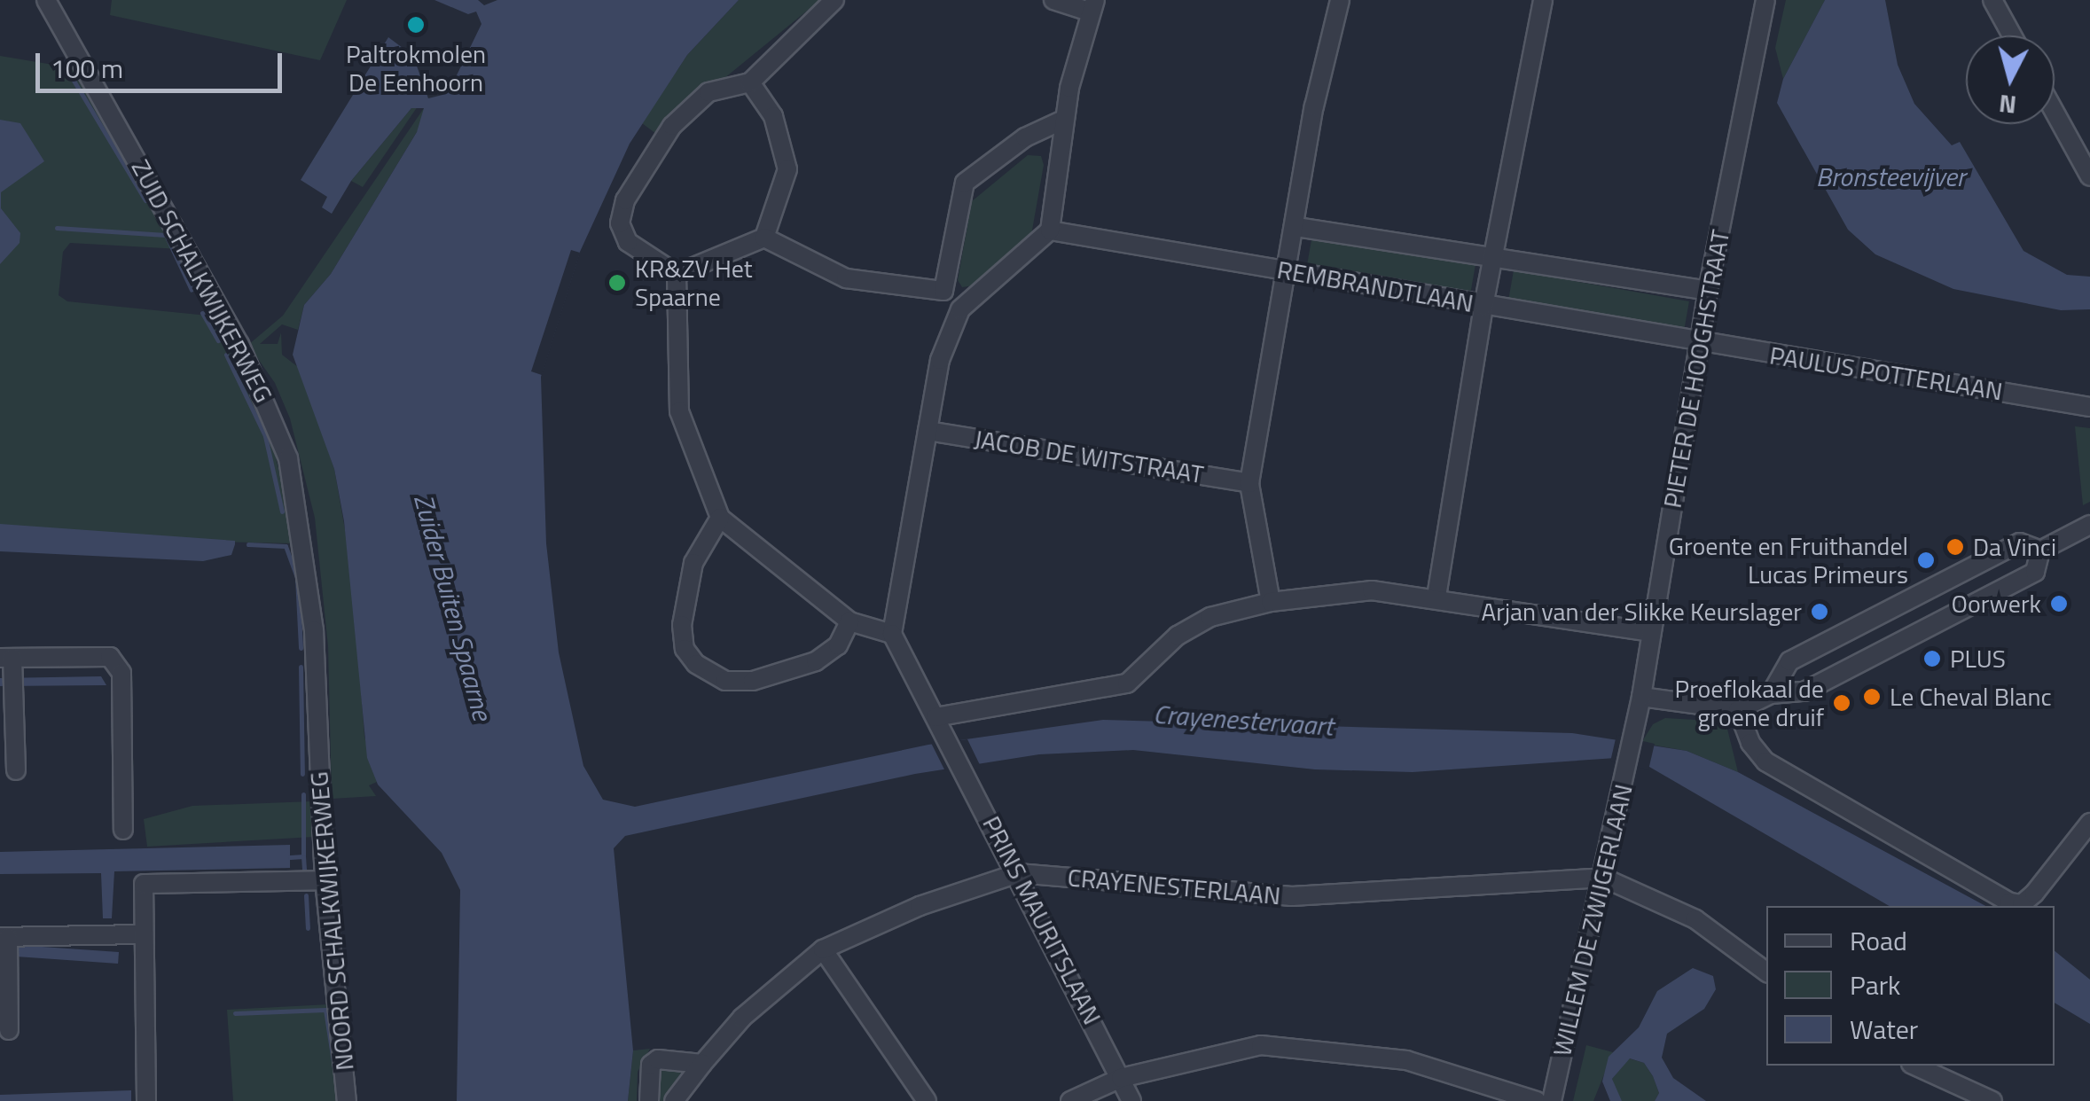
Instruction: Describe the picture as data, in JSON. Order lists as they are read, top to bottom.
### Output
{
  "streets": {
    "street": [
      "ZUID SCHALKWIJKERWEG",
      "REMBRANDTLAAN",
      "PIETER DE HOOGHSTRAAT",
      "PAULUS POTTERLAAN",
      "JACOB DE WITSTRAAT",
      "CRAYENESTERLAAN",
      "PRINS MAURITSLAAN",
      "WILLEM DE ZWIJGERLAAN",
      "NOORD SCHALKWIJKERWEG"
    ]
  },
  "crossings": [
    ["ZUID SCHALKWIJKERWEG", "NOORD SCHALKWIJKERWEG"],
    ["REMBRANDTLAAN", "PIETER DE HOOGHSTRAAT"],
    ["REMBRANDTLAAN", "PAULUS POTTERLAAN"],
    ["PIETER DE HOOGHSTRAAT", "PAULUS POTTERLAAN"],
    ["PIETER DE HOOGHSTRAAT", "WILLEM DE ZWIJGERLAAN"],
    ["CRAYENESTERLAAN", "PRINS MAURITSLAAN"],
    ["CRAYENESTERLAAN", "WILLEM DE ZWIJGERLAAN"]
  ],
  "water": ["Bronsteevijver", "Zuider Buiten Spaarne", "Crayenestervaart"],
  "places": [
    "Paltrokmolen De Eenhoorn",
    "KR&ZV Het Spaarne",
    "Da Vinci",
    "Groente en Fruithandel Lucas Primeurs",
    "Oorwerk",
    "Arjan van der Slikke Keurslager",
    "PLUS",
    "Le Cheval Blanc",
    "Proeflokaal de groene druif"
  ],
  "legend": ["Road", "Park", "Water"],
  "scale_bar": "100 m",
  "north": "bottom"
}
